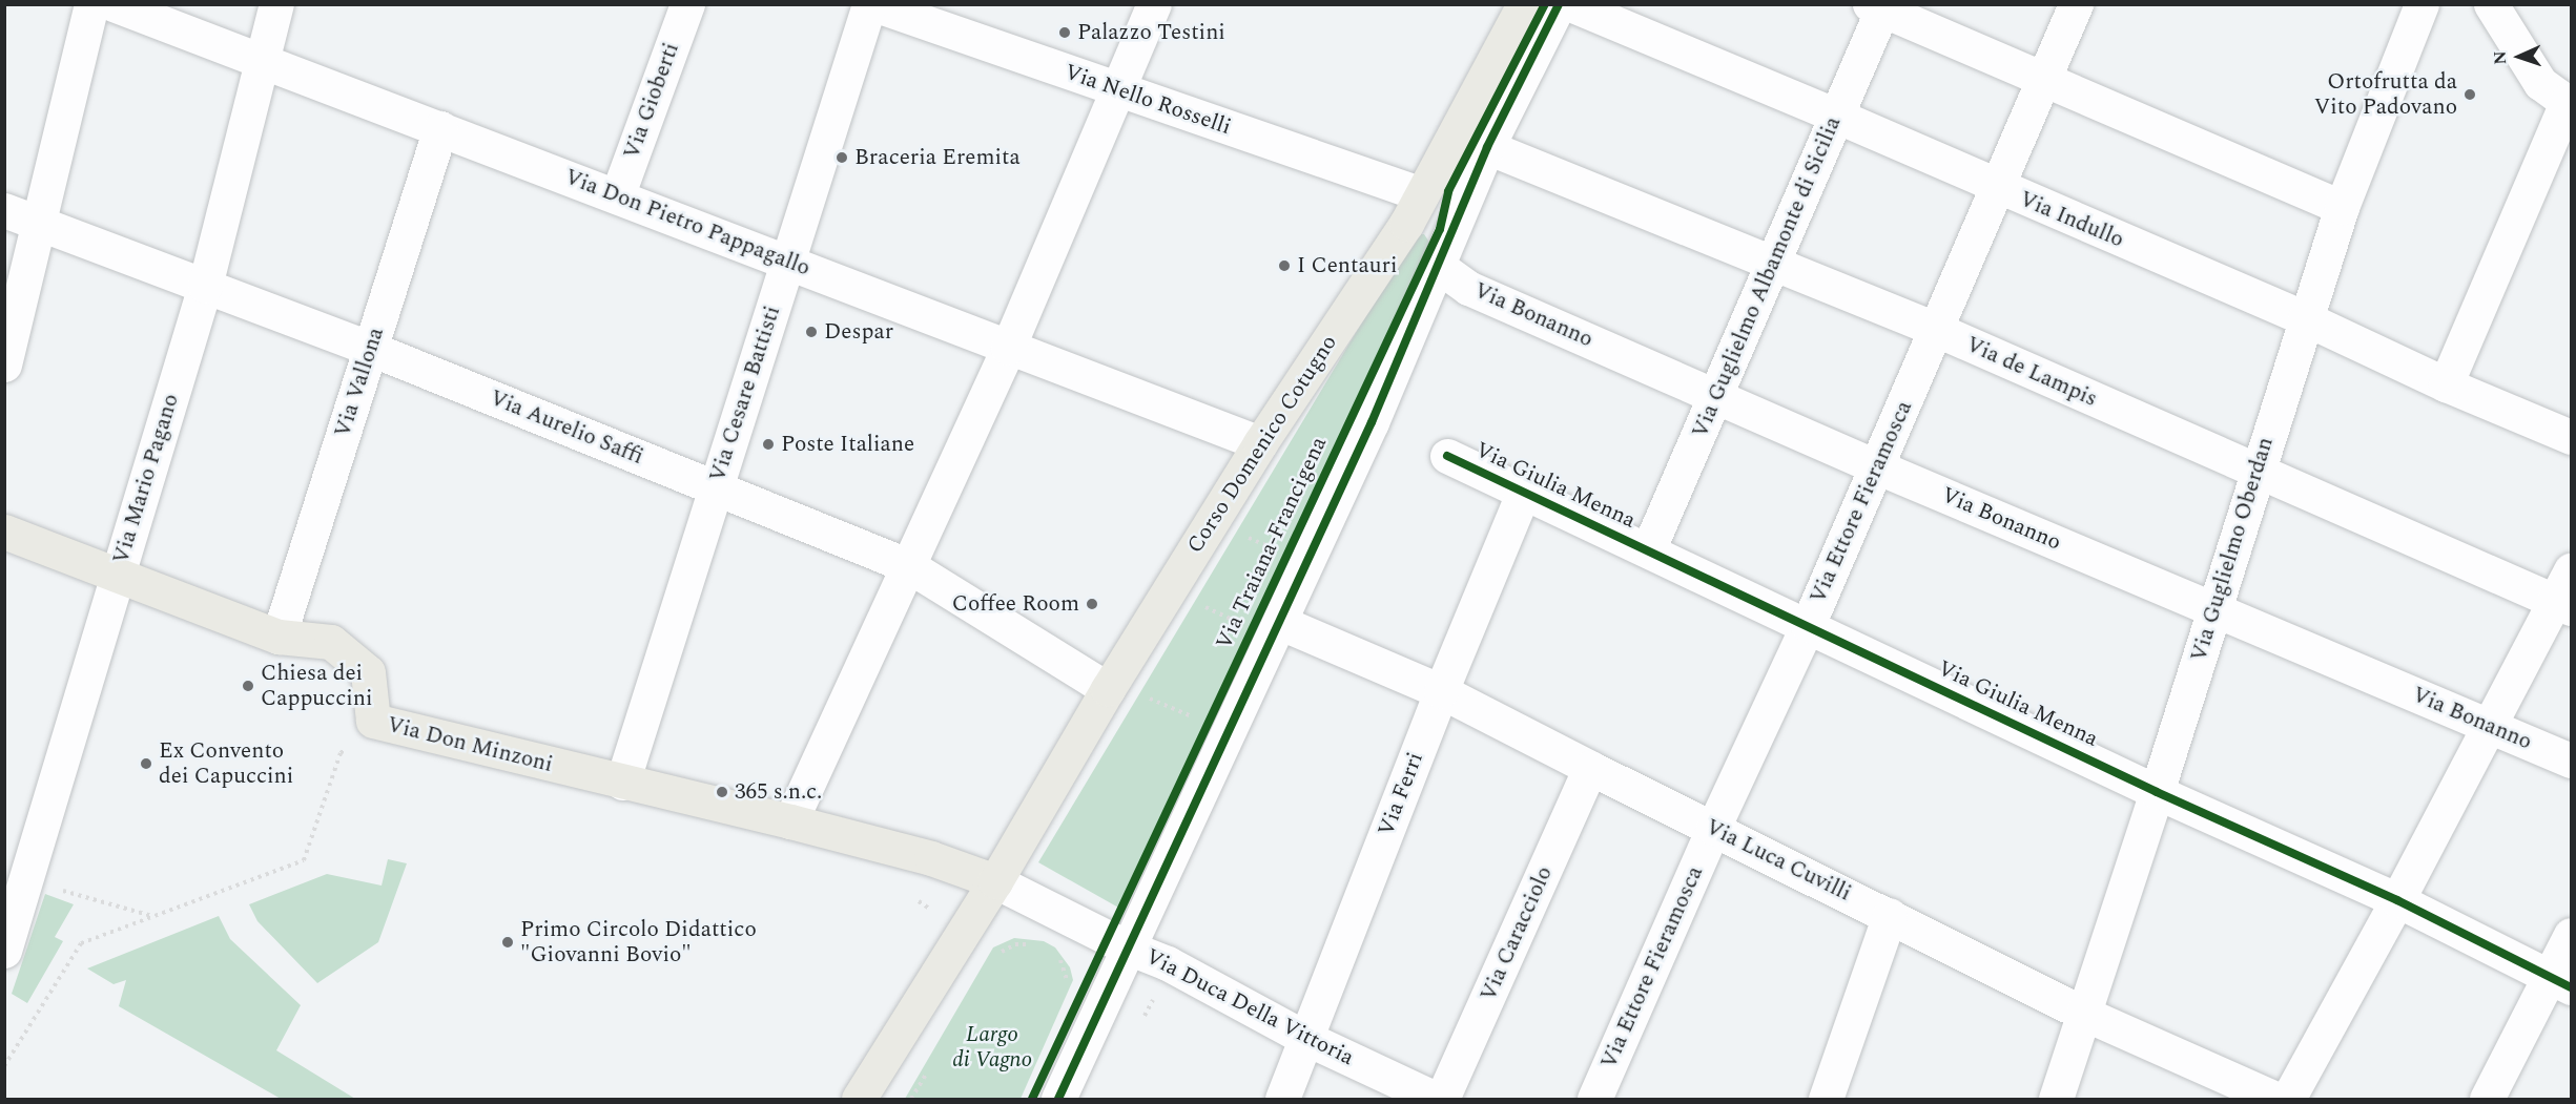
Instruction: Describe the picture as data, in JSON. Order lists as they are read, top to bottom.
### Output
{
  "streets": {
    "main road": ["Corso Domenico Cotugno", "Via Don Minzoni"],
    "street": [
      "Via Nello Rosselli",
      "Via Gioberti",
      "Via Indullo",
      "Via Don Pietro Pappagallo",
      "Via Guglielmo Albamonte di Sicilia",
      "Via Bonanno",
      "Via de Lampis",
      "Via Vallona",
      "Via Cesare Battisti",
      "Via Aurelio Saffi",
      "Via Mario Pagano",
      "Via Giulia Menna",
      "Via Ettore Fieramosca",
      "Via Guglielmo Oberdan",
      "Via Ferri",
      "Via Luca Cuvilli",
      "Via Caracciolo",
      "Via Duca Della Vittoria"
    ],
    "cycle path": ["Via Traiana-Francigena"]
  },
  "crossings": [
    ["Via Nello Rosselli", "Via Bonanno"],
    ["Via Nello Rosselli", "Via Cesare Battisti"],
    ["Via Nello Rosselli", "Corso Domenico Cotugno"],
    ["Via Gioberti", "Via Don Pietro Pappagallo"],
    ["Via Indullo", "Via Guglielmo Albamonte di Sicilia"],
    ["Via Indullo", "Corso Domenico Cotugno"],
    ["Via Indullo", "Via Ettore Fieramosca"],
    ["Via Indullo", "Via Guglielmo Oberdan"],
    ["Via Don Pietro Pappagallo", "Via Vallona"],
    ["Via Don Pietro Pappagallo", "Via Cesare Battisti"],
    ["Via Don Pietro Pappagallo", "Corso Domenico Cotugno"],
    ["Via Don Pietro Pappagallo", "Via Mario Pagano"],
    ["Via Guglielmo Albamonte di Sicilia", "Via Bonanno"],
    ["Via Guglielmo Albamonte di Sicilia", "Via de Lampis"],
    ["Via Guglielmo Albamonte di Sicilia", "Via Giulia Menna"],
    ["Via Bonanno", "Via Ettore Fieramosca"],
    ["Via Bonanno", "Via Guglielmo Oberdan"],
    ["Via de Lampis", "Via Ettore Fieramosca"],
    ["Via de Lampis", "Via Guglielmo Oberdan"],
    ["Via Vallona", "Via Aurelio Saffi"],
    ["Via Vallona", "Via Don Minzoni"],
    ["Via Cesare Battisti", "Via Aurelio Saffi"],
    ["Via Cesare Battisti", "Via Don Minzoni"],
    ["Via Aurelio Saffi", "Corso Domenico Cotugno"],
    ["Via Aurelio Saffi", "Via Mario Pagano"],
    ["Corso Domenico Cotugno", "Via Don Minzoni"],
    ["Corso Domenico Cotugno", "Via Duca Della Vittoria"],
    ["Via Mario Pagano", "Via Don Minzoni"],
    ["Via Giulia Menna", "Via Ettore Fieramosca"],
    ["Via Giulia Menna", "Via Guglielmo Oberdan"],
    ["Via Giulia Menna", "Via Ferri"],
    ["Via Ettore Fieramosca", "Via Luca Cuvilli"],
    ["Via Guglielmo Oberdan", "Via Luca Cuvilli"],
    ["Via Don Minzoni", "Via Duca Della Vittoria"],
    ["Via Ferri", "Via Luca Cuvilli"],
    ["Via Ferri", "Via Duca Della Vittoria"],
    ["Via Luca Cuvilli", "Via Caracciolo"]
  ],
  "parks": ["Largo di Vagno"],
  "places": [
    "Palazzo Testini",
    "Ortofrutta da Vito Padovano",
    "Braceria Eremita",
    "I Centauri",
    "Despar",
    "Poste Italiane",
    "Coffee Room",
    "Chiesa dei Cappuccini",
    "Ex Convento dei Capuccini",
    "365 s.n.c.",
    "Primo Circolo Didattico \"Giovanni Bovio\""
  ],
  "north": "left"
}
